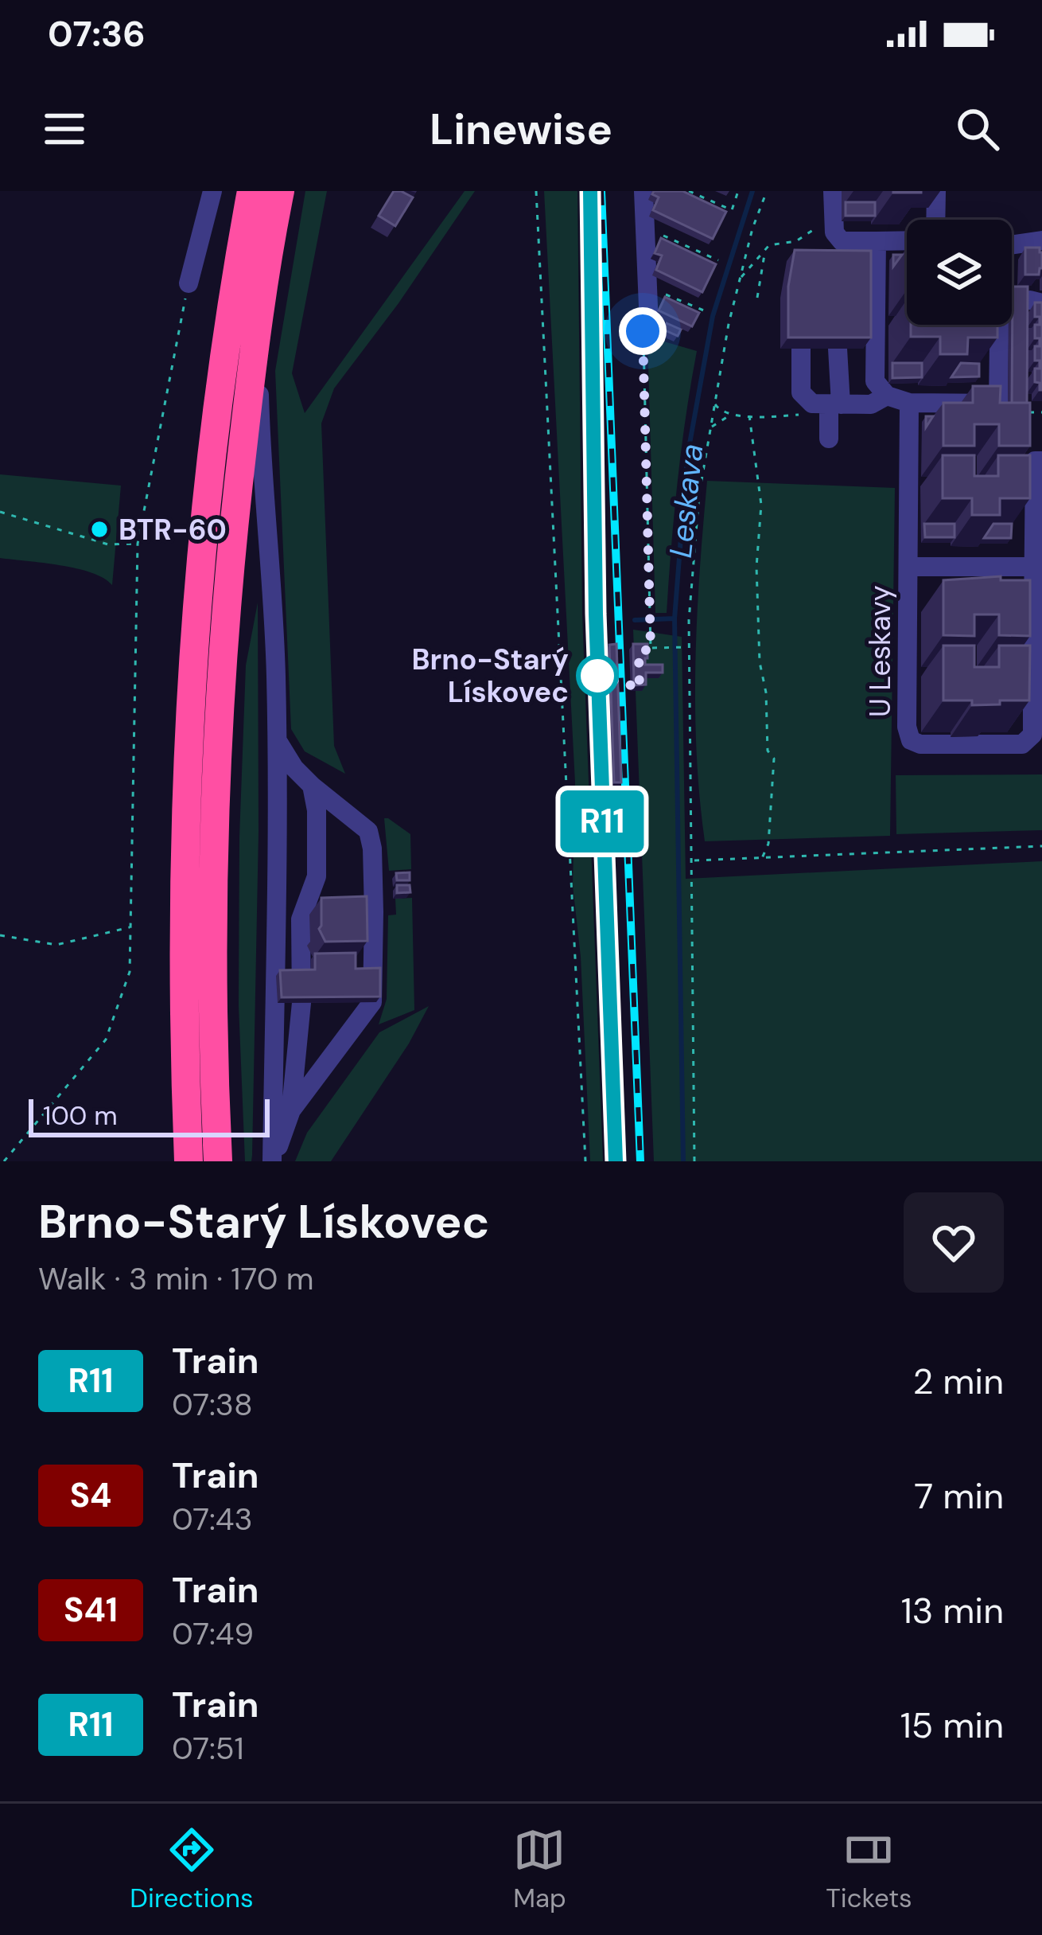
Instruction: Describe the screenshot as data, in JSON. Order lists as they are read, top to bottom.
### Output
{
  "streets": {
    "street": ["U Leskavy"]
  },
  "water": ["Leskava"],
  "places": ["BTR-60", "Brno-Starý Lískovec"],
  "scale_bar": "100 m",
  "page": {
    "status": "07:36",
    "header": "Linewise",
    "on_map": "R11",
    "scale": "100 m",
    "heading": ["Brno-Starý Lískovec", "Walk · 3 min · 170 m"],
    "list": [
      {
        "mark": "R11",
        "name": "Train",
        "note": "07:38",
        "value": "2 min"
      },
      {
        "mark": "S4",
        "name": "Train",
        "note": "07:43",
        "value": "7 min"
      },
      {
        "mark": "S41",
        "name": "Train",
        "note": "07:49",
        "value": "13 min"
      },
      {
        "mark": "R11",
        "name": "Train",
        "note": "07:51",
        "value": "15 min"
      }
    ],
    "tabs": ["Directions", "Map", "Tickets"]
  }
}
